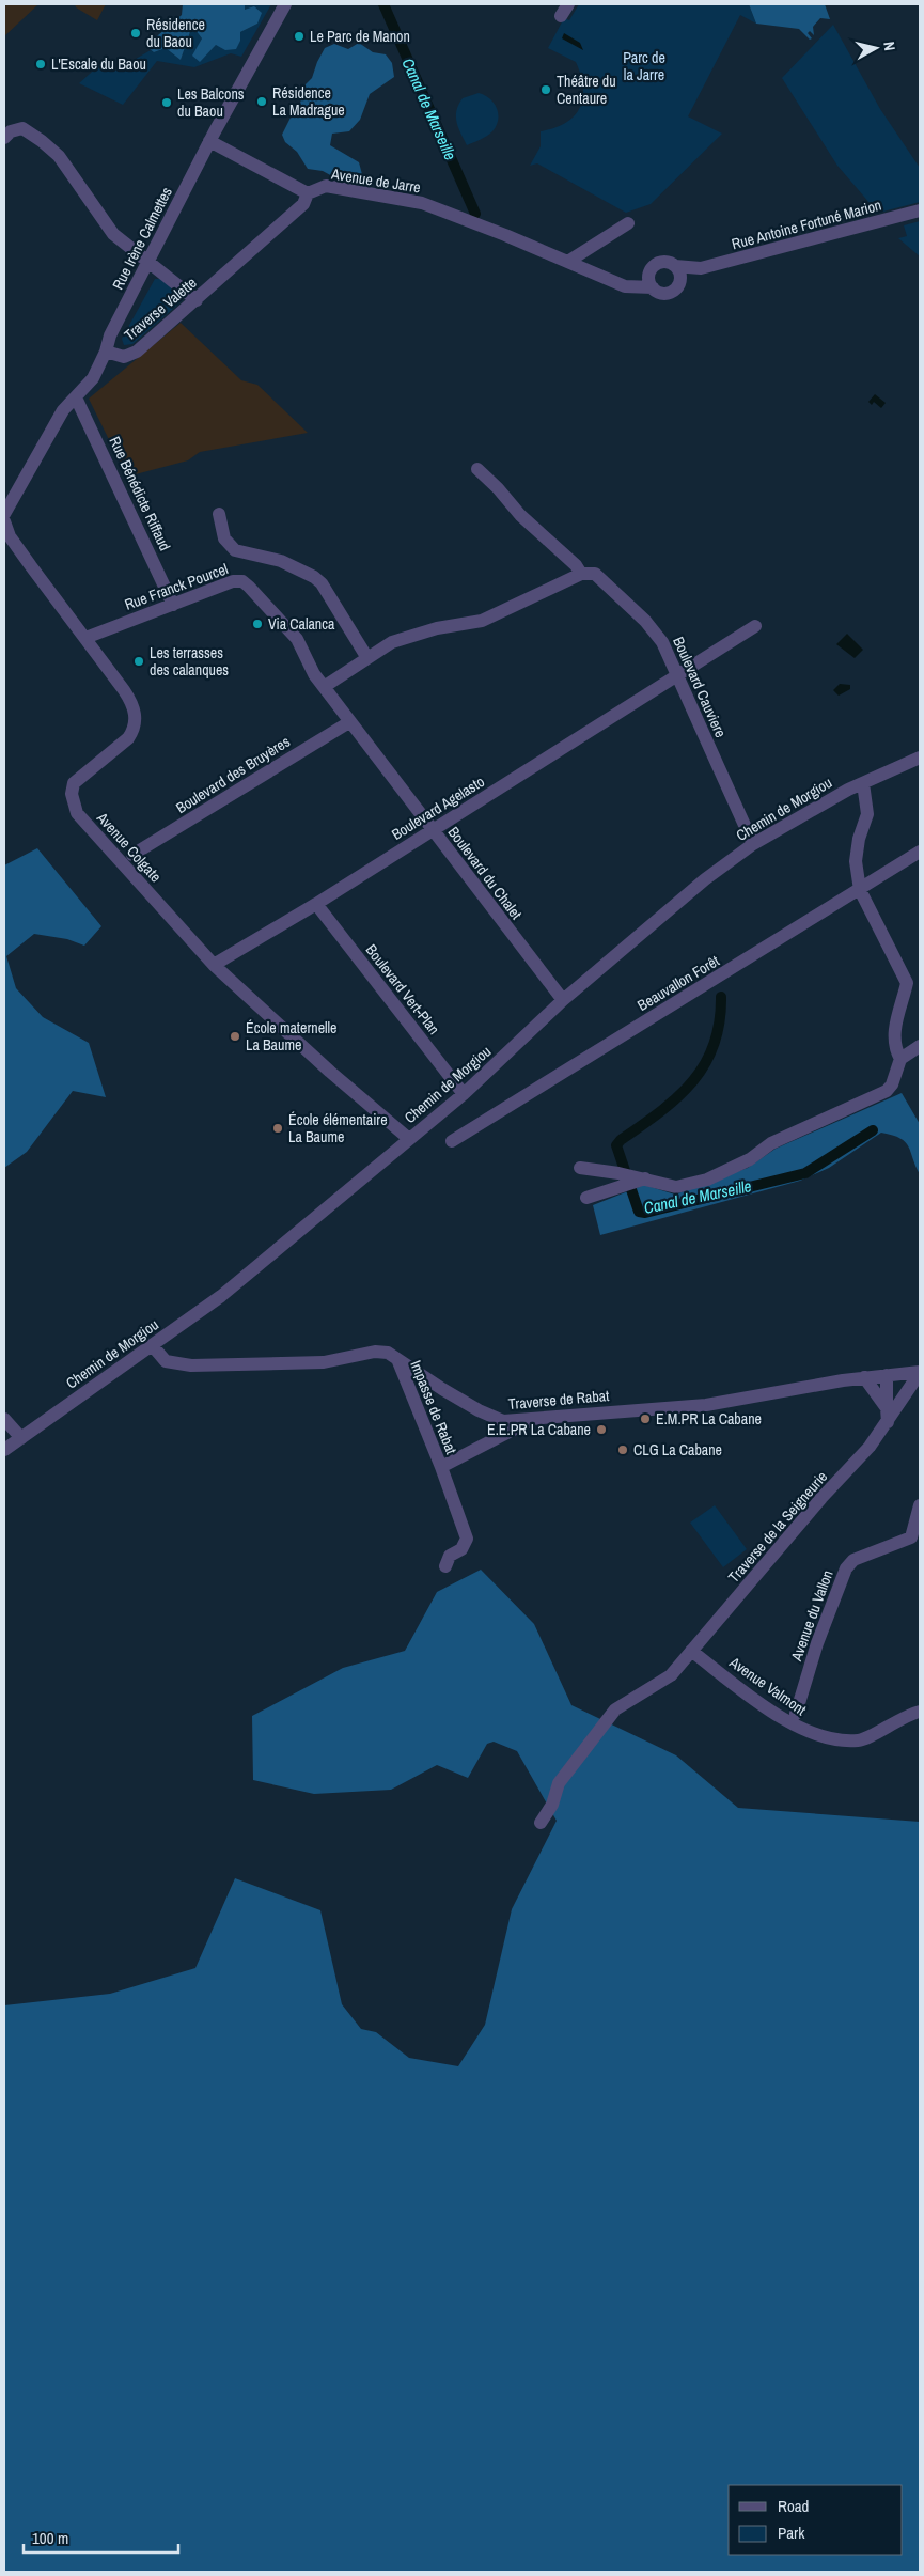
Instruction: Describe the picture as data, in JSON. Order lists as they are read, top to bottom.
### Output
{
  "streets": {
    "street": [
      "Avenue de Jarre",
      "Rue Antoine Fortuné Marion",
      "Rue Irène Calmettes",
      "Traverse Valette",
      "Rue Bénédicte Riffaud",
      "Rue Franck Pourcel",
      "Boulevard Cauviere",
      "Boulevard des Bruyères",
      "Boulevard Agelasto",
      "Chemin de Morgiou",
      "Avenue Colgate",
      "Boulevard du Chalet",
      "Beauvallon Forêt",
      "Boulevard Vert-Plan",
      "Traverse de Rabat",
      "Impasse de Rabat",
      "Traverse de la Seigneurie",
      "Avenue du Vallon",
      "Avenue Valmont"
    ]
  },
  "crossings": [
    ["Avenue de Jarre", "Traverse Valette"],
    ["Rue Irène Calmettes", "Traverse Valette"],
    ["Rue Bénédicte Riffaud", "Rue Franck Pourcel"],
    ["Rue Franck Pourcel", "Avenue Colgate"],
    ["Rue Franck Pourcel", "Boulevard du Chalet"],
    ["Boulevard Cauviere", "Boulevard Agelasto"],
    ["Boulevard Cauviere", "Chemin de Morgiou"],
    ["Boulevard des Bruyères", "Boulevard du Chalet"],
    ["Boulevard Agelasto", "Avenue Colgate"],
    ["Boulevard Agelasto", "Boulevard du Chalet"],
    ["Boulevard Agelasto", "Boulevard Vert-Plan"],
    ["Chemin de Morgiou", "Avenue Colgate"],
    ["Chemin de Morgiou", "Boulevard du Chalet"],
    ["Chemin de Morgiou", "Boulevard Vert-Plan"],
    ["Chemin de Morgiou", "Traverse de Rabat"],
    ["Traverse de Rabat", "Impasse de Rabat"],
    ["Traverse de Rabat", "Traverse de la Seigneurie"],
    ["Traverse de la Seigneurie", "Avenue Valmont"],
    ["Avenue du Vallon", "Avenue Valmont"]
  ],
  "water": ["Canal de Marseille"],
  "parks": ["Parc de la Jarre"],
  "places": [
    "Résidence du Baou",
    "Le Parc de Manon",
    "L'Escale du Baou",
    "Théâtre du Centaure",
    "Résidence La Madrague",
    "Les Balcons du Baou",
    "Via Calanca",
    "Les terrasses des calanques",
    "École maternelle La Baume",
    "École élémentaire La Baume",
    "E.M.PR La Cabane",
    "E.E.PR La Cabane",
    "CLG La Cabane"
  ],
  "legend": ["Road", "Park"],
  "scale_bar": "100 m",
  "north": "right"
}
